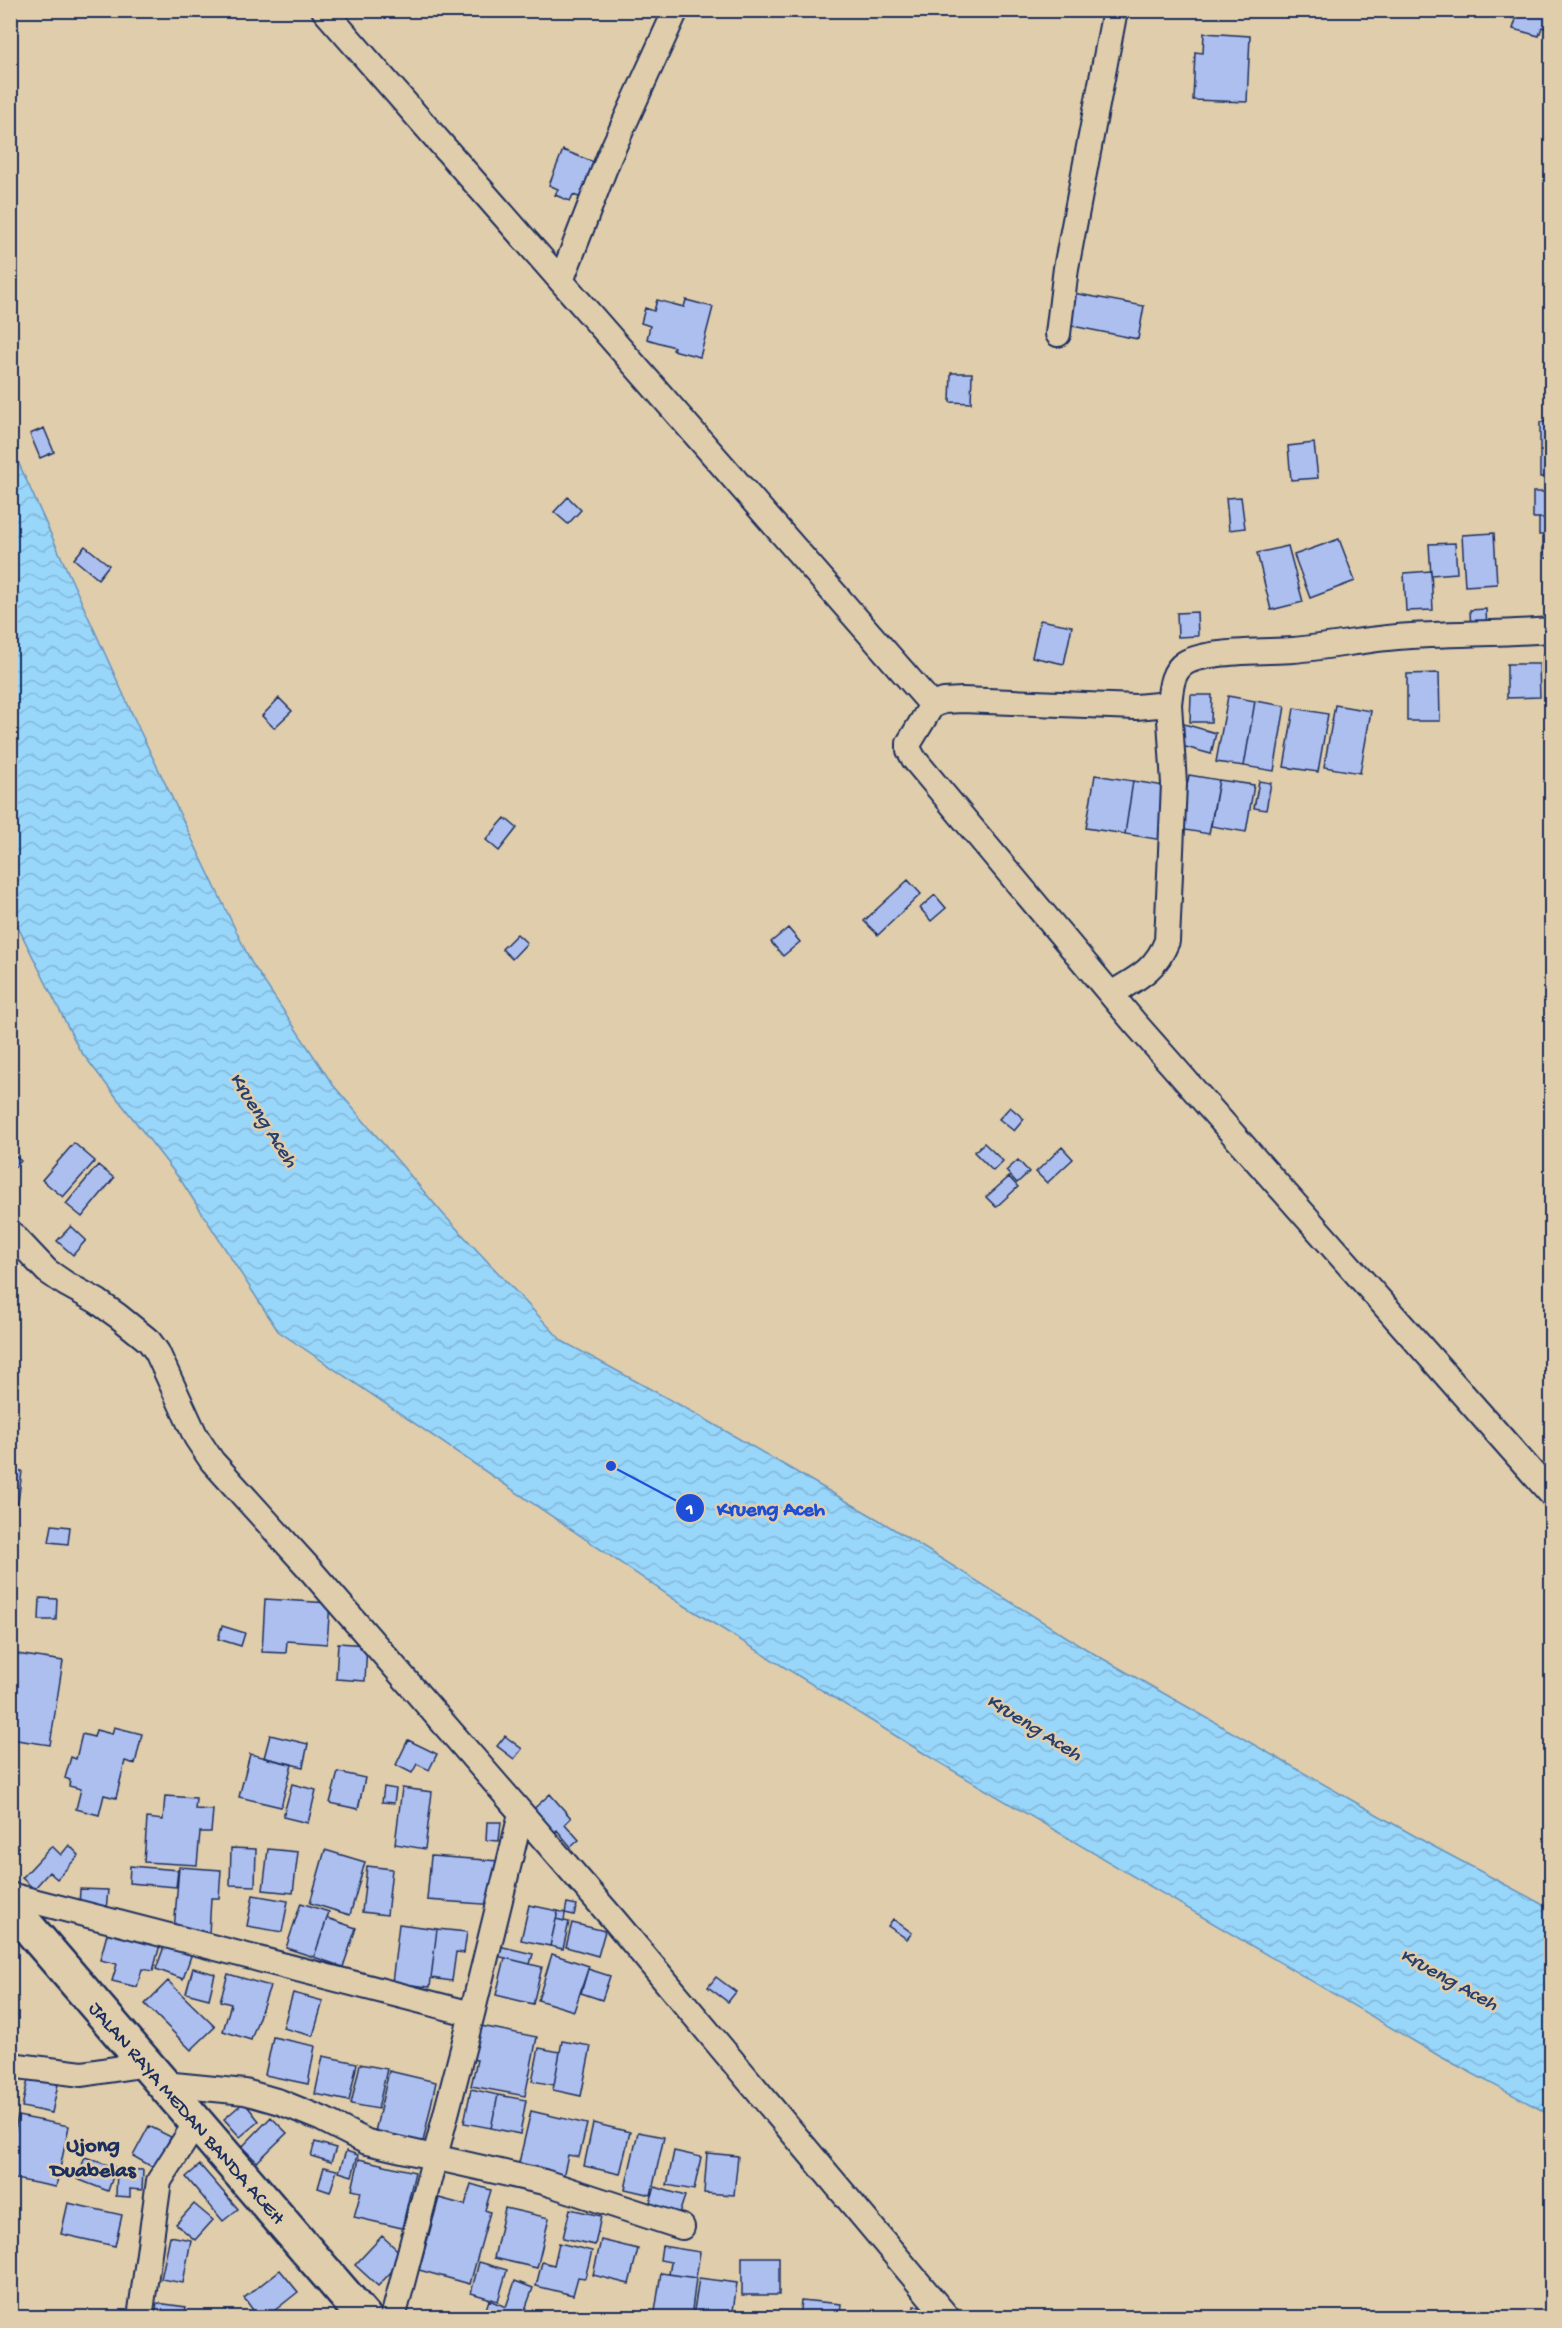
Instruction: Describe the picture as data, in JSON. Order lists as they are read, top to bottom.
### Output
{
  "streets": {
    "highway": ["JALAN RAYA MEDAN BANDA ACEH"]
  },
  "districts": ["Ujong Duabelas"],
  "water": ["Krueng Aceh"],
  "places": ["Krueng Aceh"]
}
